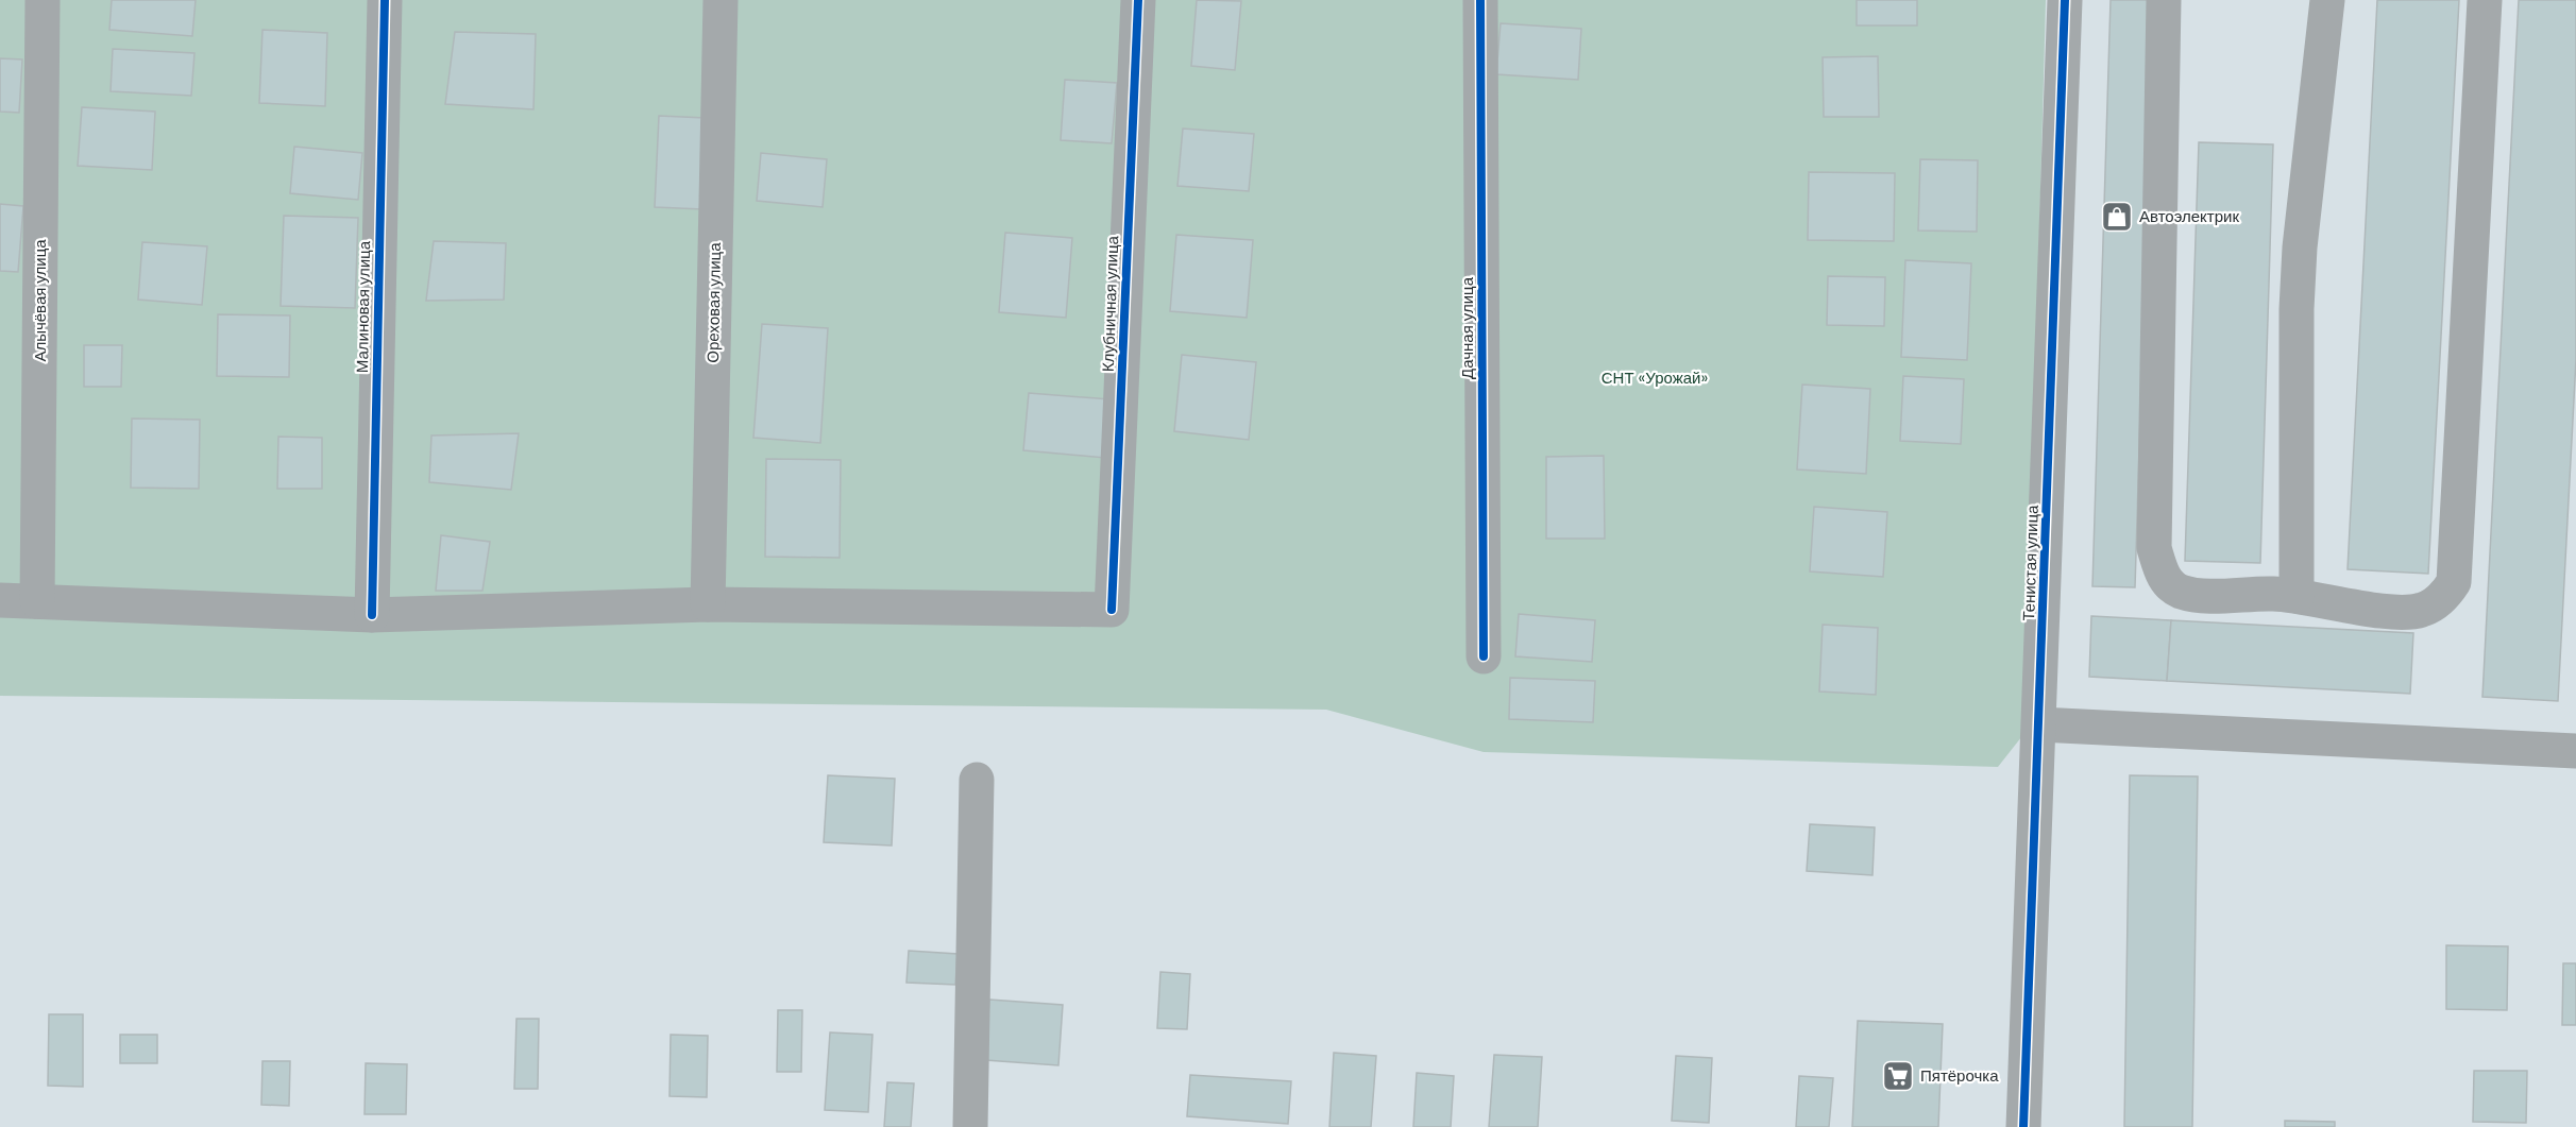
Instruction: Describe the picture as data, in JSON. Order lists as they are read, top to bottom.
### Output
{
  "streets": {
    "street": [
      "Алычёвая улица",
      "Ореховая улица",
      "Клубничная улица",
      "Малиновая улица",
      "Дачная улица",
      "Тенистая улица"
    ]
  },
  "crossings": [
    ["Ореховая улица", "Клубничная улица"]
  ],
  "parks": ["СНТ «Урожай»"],
  "places": {
    "shop": ["Автоэлектрик"],
    "supermarket": ["Пятёрочка"]
  }
}
